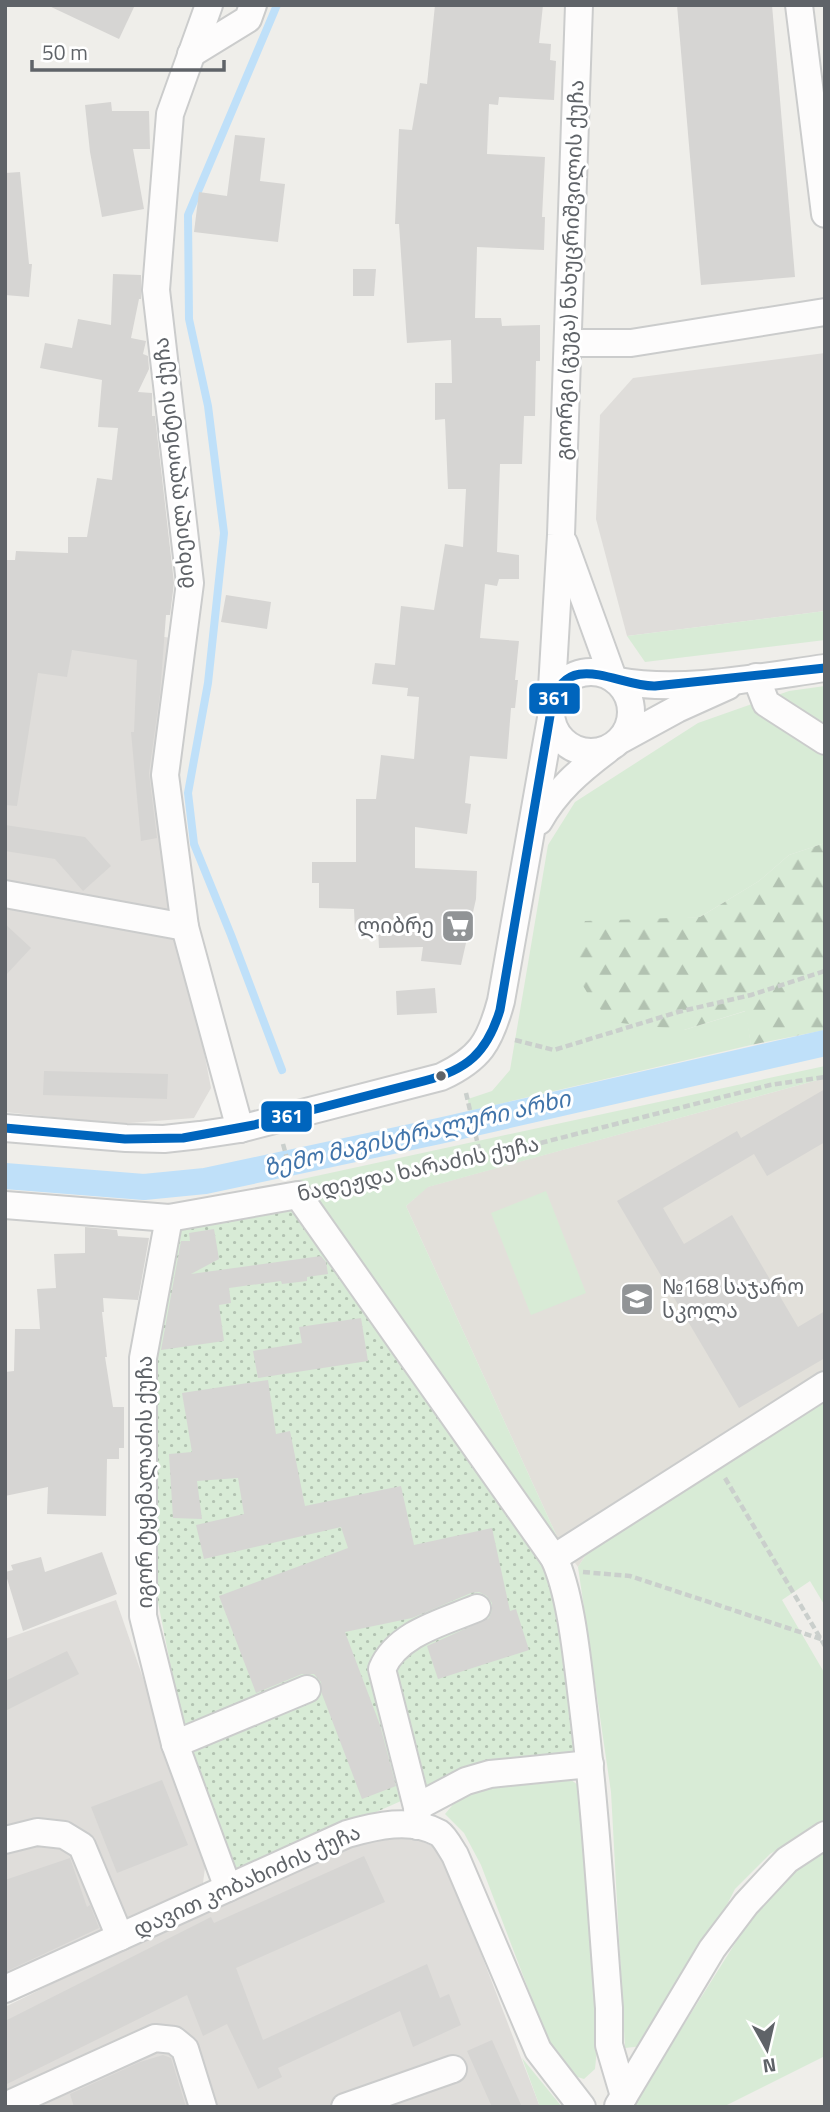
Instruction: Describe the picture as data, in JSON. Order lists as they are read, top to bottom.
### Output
{
  "streets": {
    "street": [
      "გიორგი (გუგა) ნახუცრიშვილის ქუჩა",
      "მიხეილ ღლონტის ქუჩა",
      "ნადეჟდა ხარაძის ქუჩა",
      "იგორ ტყემალაძის ქუჩა",
      "დავით კობახიძის ქუჩა"
    ]
  },
  "crossings": [
    ["ნადეჟდა ხარაძის ქუჩა", "იგორ ტყემალაძის ქუჩა"],
    ["იგორ ტყემალაძის ქუჩა", "დავით კობახიძის ქუჩა"]
  ],
  "water": ["ზემო მაგისტრალური არხი"],
  "places": {
    "supermarket": ["ლიბრე"],
    "school or university": ["№168 საჯარო სკოლა"]
  },
  "lines": ["transit line 361"],
  "scale_bar": "50 m",
  "north": "bottom"
}
